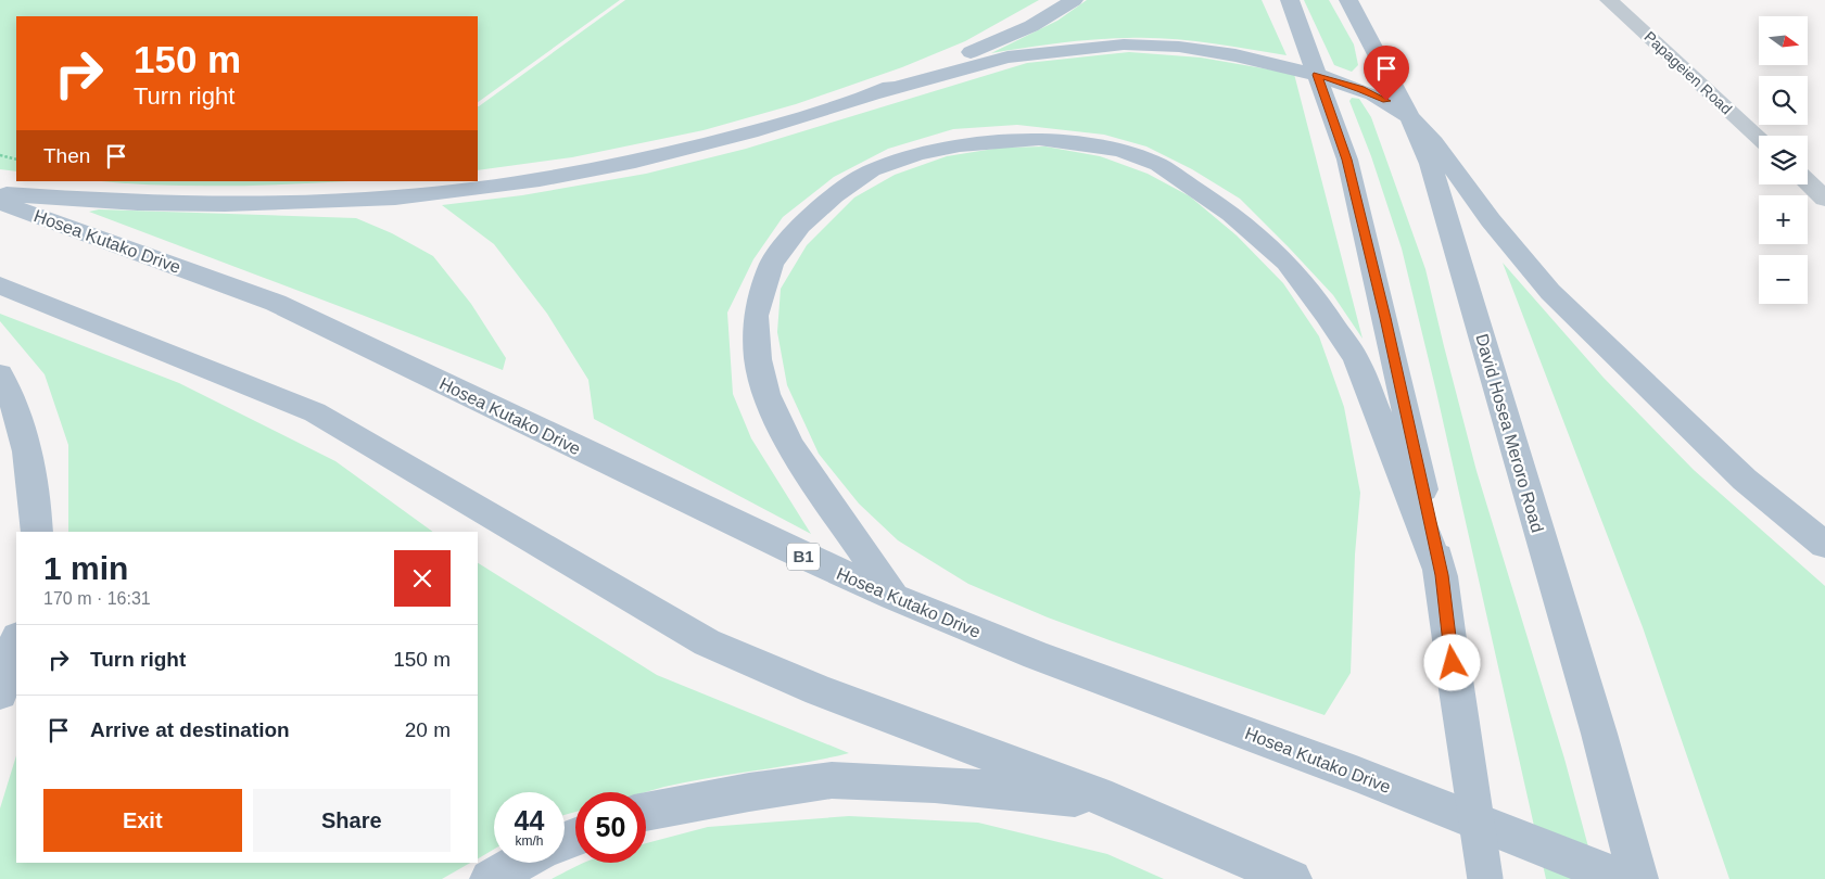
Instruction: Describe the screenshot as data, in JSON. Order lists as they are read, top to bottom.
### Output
{
  "streets": {
    "main road": ["Hosea Kutako Drive", "David Hosea Meroro Road", "B1"],
    "street": ["Papageien Road"]
  },
  "north": "right",
  "page": {
    "map_buttons": ["+", "−"],
    "turn": ["150 m", "Turn right"],
    "then": "Then",
    "heading": ["1 min", "170 m · 16:31"],
    "list": [
      {
        "name": "Turn right",
        "value": "150 m"
      },
      {
        "name": "Arrive at destination",
        "value": "20 m"
      }
    ],
    "buttons": ["Exit", "Share"],
    "speed": "44 km/h",
    "limit": "50"
  }
}
